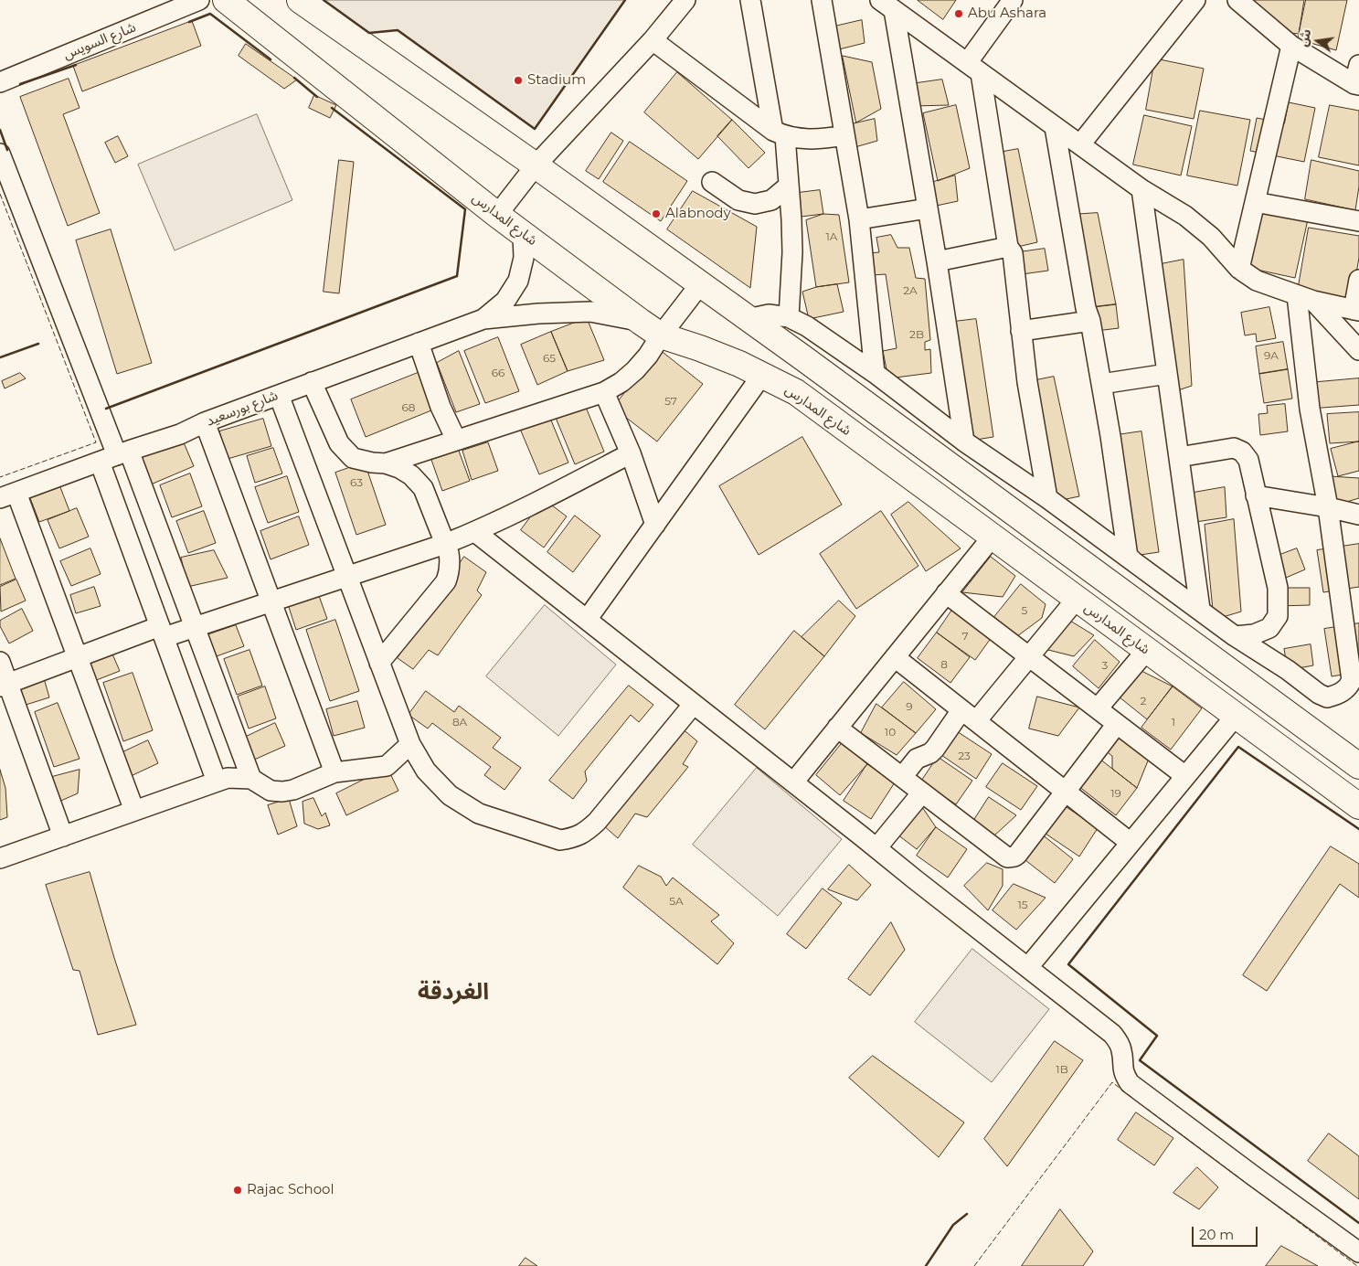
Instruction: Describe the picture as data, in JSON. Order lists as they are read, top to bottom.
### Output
{
  "streets": {
    "street": ["شارع السويس", "شارع المدارس", "شارع بورسعيد"]
  },
  "crossings": [
    ["شارع المدارس", "شارع بورسعيد"]
  ],
  "districts": ["الغردقة"],
  "places": [
    "Abu Ashara",
    "Stadium",
    "Alabnody",
    "Rajac School"
  ],
  "house_numbers": [
    "1A",
    "2A",
    "2B",
    "9A",
    "65",
    "66",
    "57",
    "68",
    "63",
    "5",
    "7",
    "8",
    "3",
    "2",
    "9",
    "8A",
    "1",
    "10",
    "23",
    "19",
    "5A",
    "15",
    "1B"
  ],
  "scale_bar": "20 m",
  "north": "left"
}
